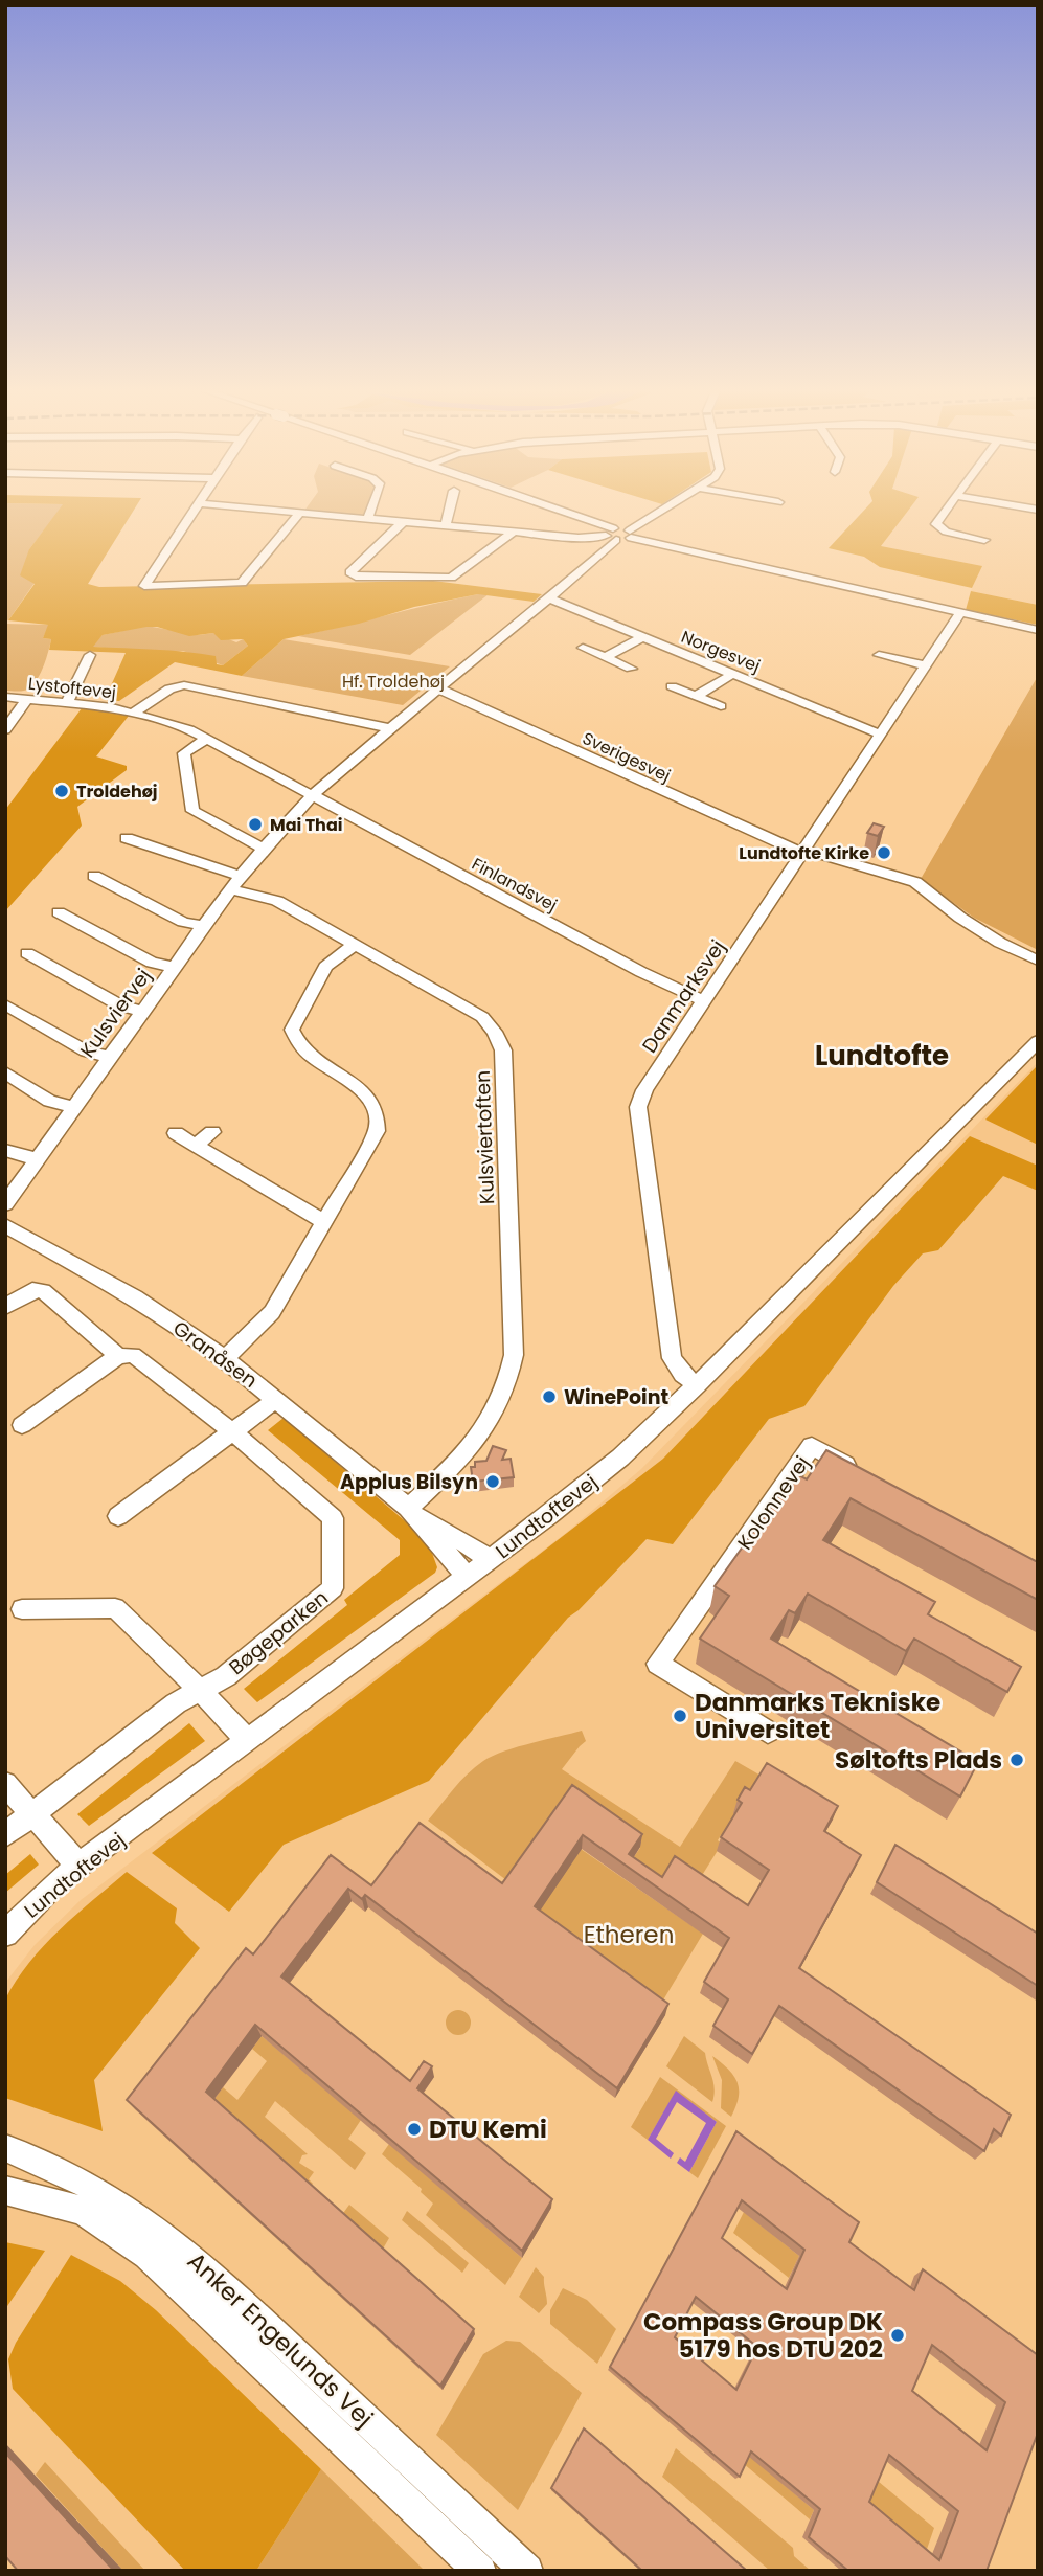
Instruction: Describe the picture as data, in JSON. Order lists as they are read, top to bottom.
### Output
{
  "streets": {
    "street": [
      "Norgesvej",
      "Lystoftevej",
      "Sverigesvej",
      "Finlandsvej",
      "Danmarksvej",
      "Kulsviervej",
      "Kulsviertoften",
      "Granåsen",
      "Kolonnevej",
      "Lundtoftevej",
      "Bøgeparken",
      "Anker Engelunds Vej"
    ]
  },
  "crossings": [
    ["Norgesvej", "Danmarksvej"],
    ["Norgesvej", "Kulsviervej"],
    ["Lystoftevej", "Finlandsvej"],
    ["Lystoftevej", "Kulsviervej"],
    ["Sverigesvej", "Danmarksvej"],
    ["Sverigesvej", "Kulsviervej"],
    ["Finlandsvej", "Danmarksvej"],
    ["Finlandsvej", "Kulsviervej"],
    ["Danmarksvej", "Lundtoftevej"],
    ["Kulsviervej", "Kulsviertoften"],
    ["Kulsviertoften", "Granåsen"],
    ["Granåsen", "Lundtoftevej"]
  ],
  "districts": ["Lundtofte"],
  "parks": ["Hf. Troldehøj", "Etheren"],
  "places": [
    "Troldehøj",
    "Mai Thai",
    "Lundtofte Kirke",
    "WinePoint",
    "Applus Bilsyn",
    "Danmarks Tekniske Universitet",
    "Søltofts Plads",
    "DTU Kemi",
    "Compass Group DK 5179 hos DTU 202"
  ]
}
